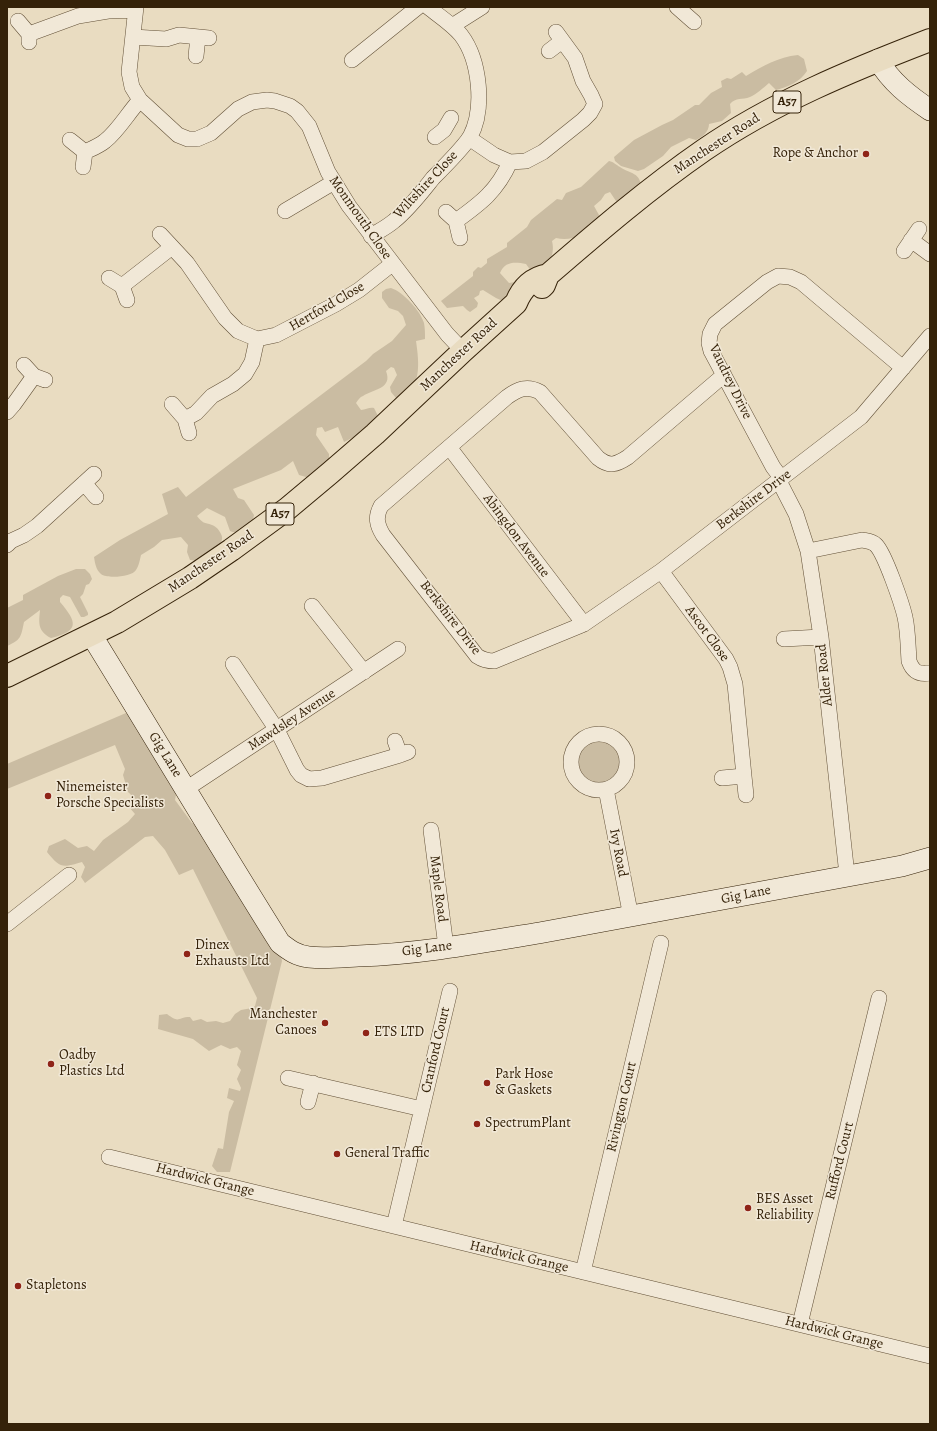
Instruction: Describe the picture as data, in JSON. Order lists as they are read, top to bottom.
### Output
{
  "streets": {
    "main road": ["A57", "Manchester Road"],
    "street": [
      "Wiltshire Close",
      "Monmouth Close",
      "Hertford Close",
      "Vaudrey Drive",
      "Berkshire Drive",
      "Abingdon Avenue",
      "Ascot Close",
      "Alder Road",
      "Mawdsley Avenue",
      "Gig Lane",
      "Ivy Road",
      "Maple Road",
      "Cranford Court",
      "Rivington Court",
      "Rufford Court",
      "Hardwick Grange"
    ]
  },
  "crossings": [
    ["Manchester Road", "Monmouth Close"],
    ["Manchester Road", "Gig Lane"],
    ["Wiltshire Close", "Monmouth Close"],
    ["Monmouth Close", "Hertford Close"],
    ["Vaudrey Drive", "Berkshire Drive"],
    ["Vaudrey Drive", "Alder Road"],
    ["Berkshire Drive", "Abingdon Avenue"],
    ["Berkshire Drive", "Ascot Close"],
    ["Berkshire Drive", "Alder Road"],
    ["Alder Road", "Gig Lane"],
    ["Mawdsley Avenue", "Gig Lane"],
    ["Gig Lane", "Ivy Road"],
    ["Gig Lane", "Maple Road"],
    ["Cranford Court", "Hardwick Grange"],
    ["Rivington Court", "Hardwick Grange"],
    ["Rufford Court", "Hardwick Grange"]
  ],
  "places": [
    "Rope & Anchor",
    "Ninemeister Porsche Specialists",
    "Dinex Exhausts Ltd",
    "Manchester Canoes",
    "ETS LTD",
    "Oadby Plastics Ltd",
    "Park Hose & Gaskets",
    "SpectrumPlant",
    "General Traffic",
    "BES Asset Reliability",
    "Stapletons"
  ]
}
